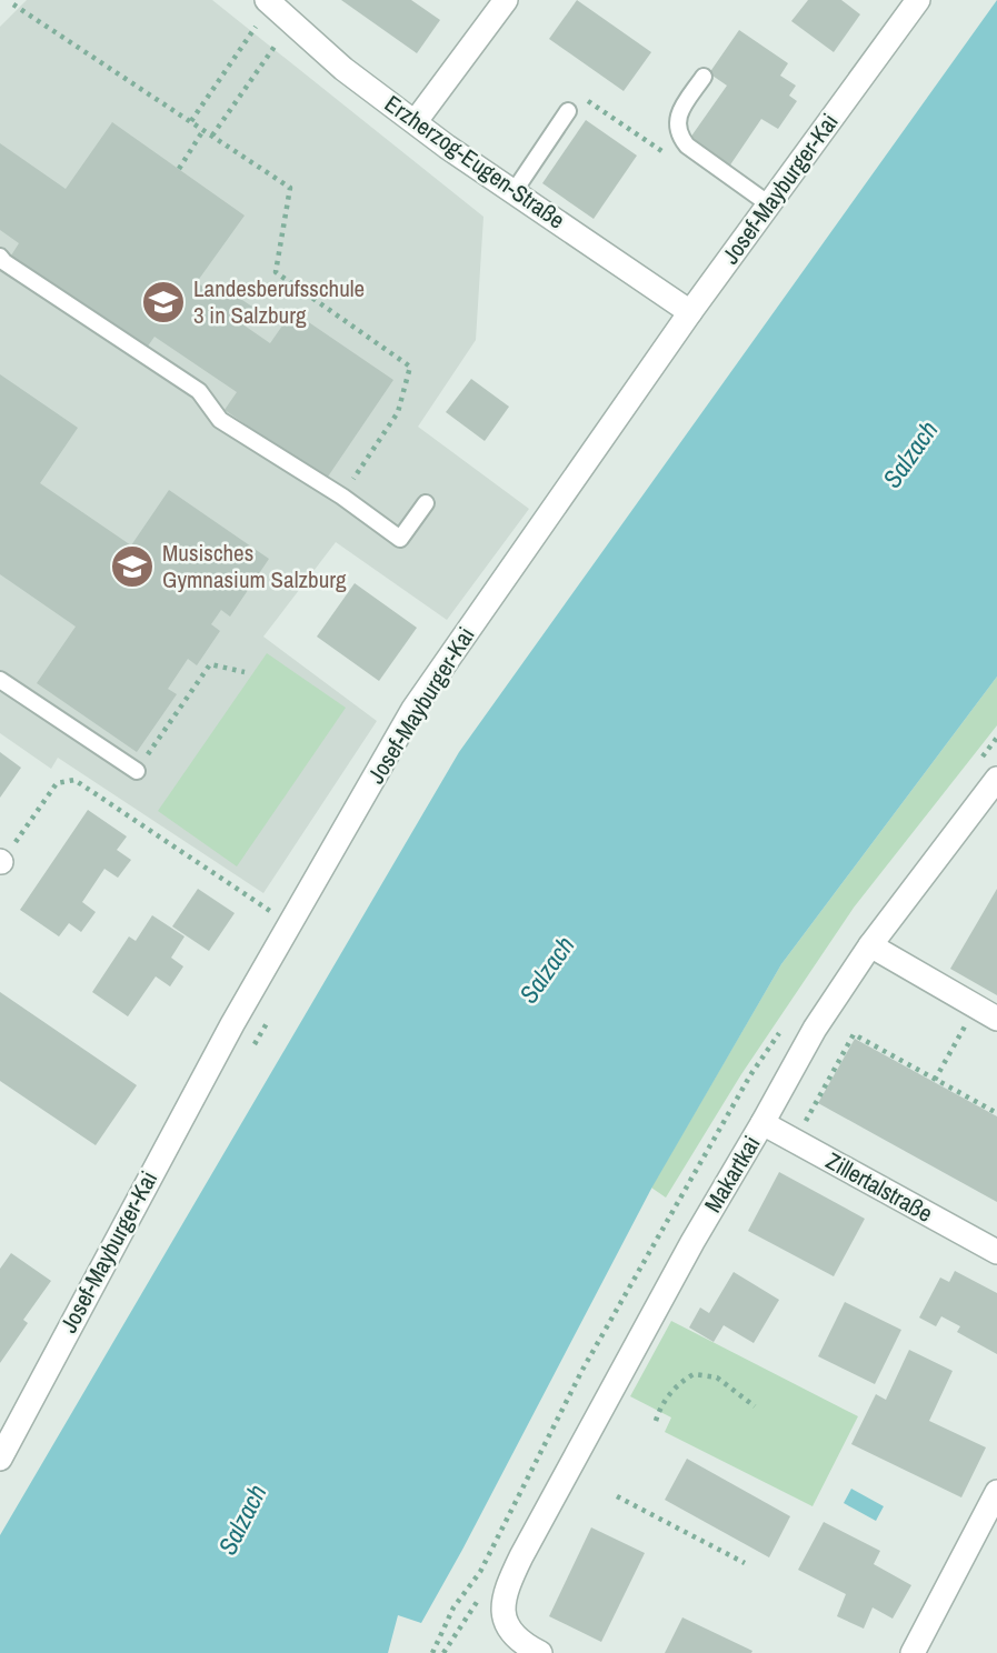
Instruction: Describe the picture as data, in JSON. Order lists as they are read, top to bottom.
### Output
{
  "streets": {
    "street": [
      "Erzherzog-Eugen-Straße",
      "Josef-Mayburger-Kai",
      "Makartkai",
      "Zillertalstraße"
    ]
  },
  "crossings": [
    ["Erzherzog-Eugen-Straße", "Josef-Mayburger-Kai"],
    ["Makartkai", "Zillertalstraße"]
  ],
  "water": ["Salzach"],
  "places": {
    "school or university": ["Landesberufsschule 3 in Salzburg", "Musisches Gymnasium Salzburg"]
  }
}
